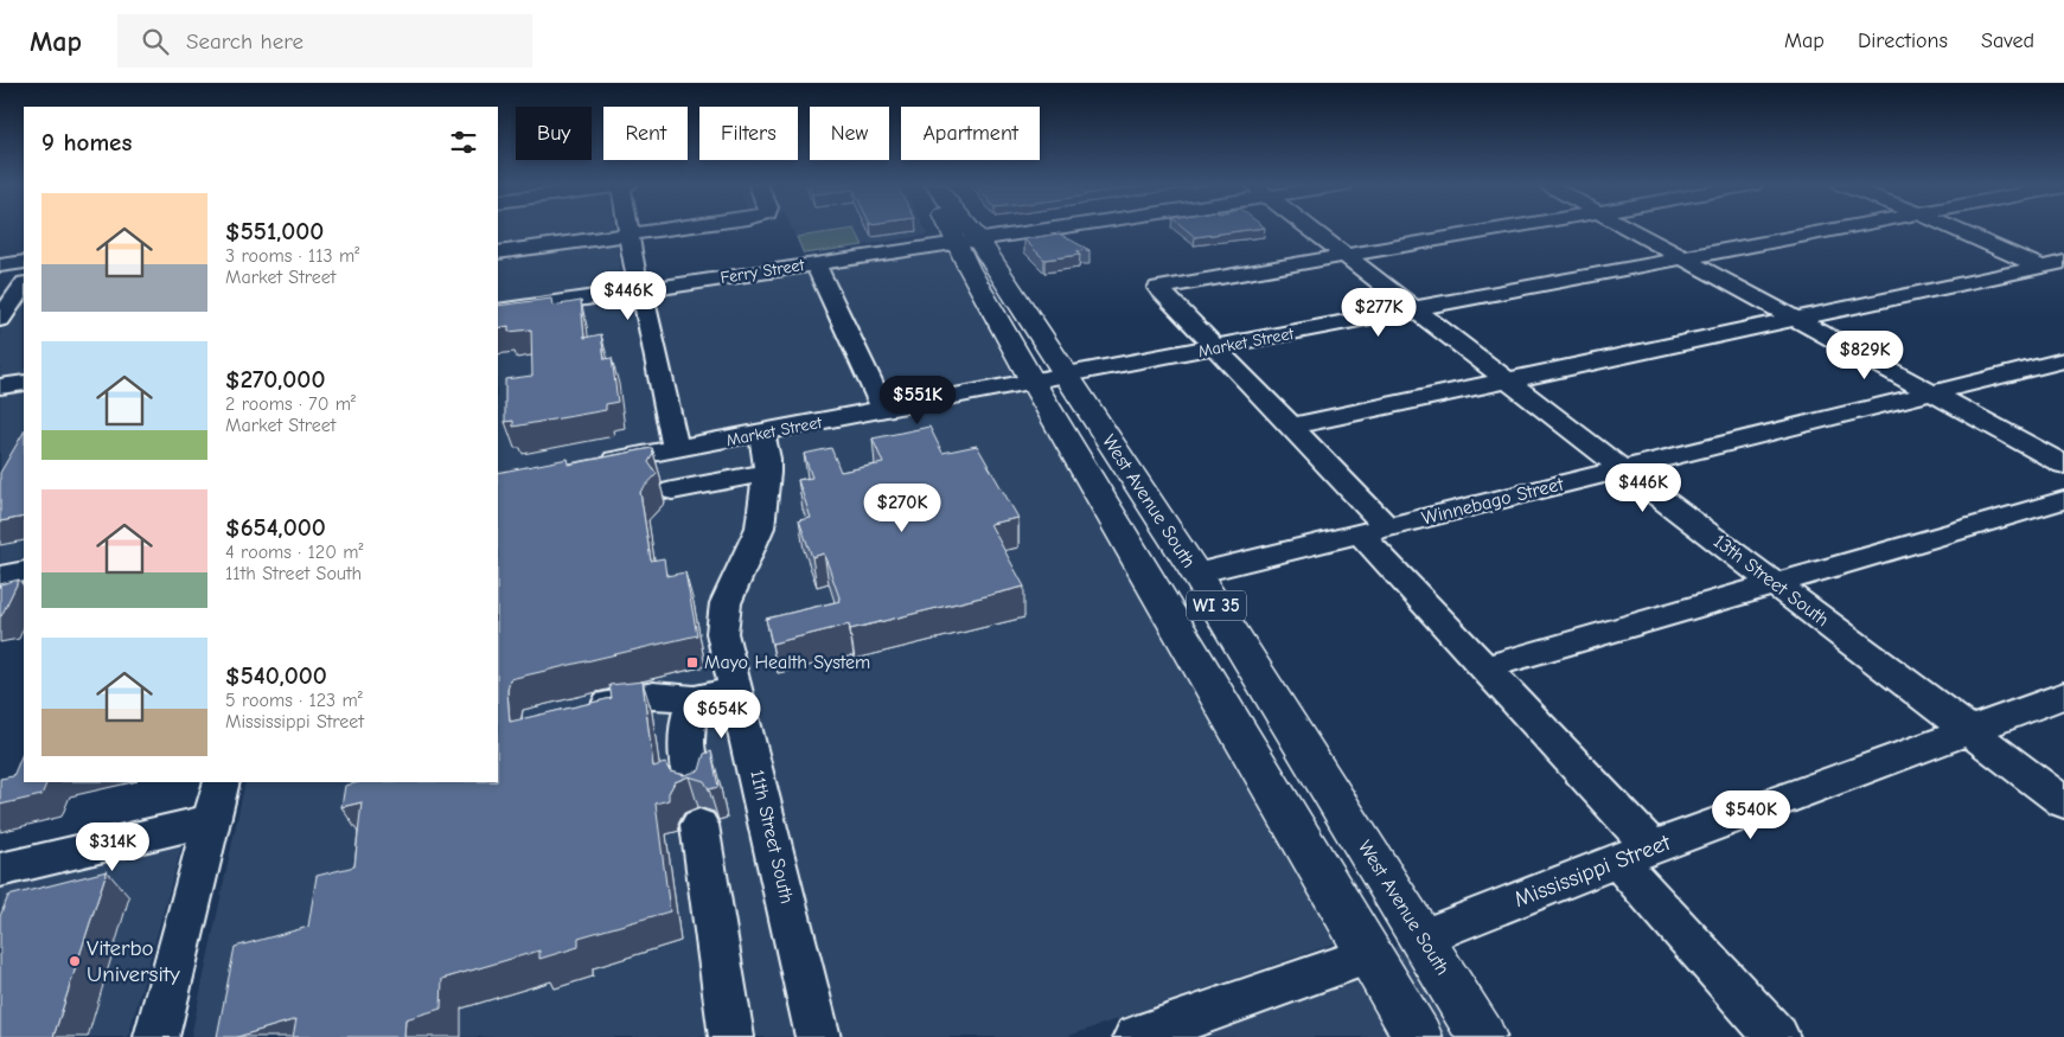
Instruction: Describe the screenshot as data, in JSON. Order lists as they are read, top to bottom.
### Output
{
  "streets": {
    "main road": ["West Avenue South", "WI 35"],
    "street": [
      "Ferry Street",
      "Market Street",
      "Winnebago Street",
      "13th Street South",
      "11th Street South",
      "Mississippi Street"
    ]
  },
  "crossings": [
    ["Ferry Street", "West Avenue South"],
    ["Market Street", "West Avenue South"],
    ["Market Street", "13th Street South"],
    ["Market Street", "11th Street South"],
    ["West Avenue South", "Winnebago Street"],
    ["West Avenue South", "Mississippi Street"],
    ["Winnebago Street", "13th Street South"],
    ["13th Street South", "Mississippi Street"]
  ],
  "places": {
    "transit": ["Mayo Health System"],
    "other": ["Viterbo University"]
  },
  "page": {
    "header": "Map",
    "search": "Search here",
    "nav": ["Map", "Directions", "Saved"],
    "chip": [
      "Buy",
      "Rent",
      "Filters",
      "New",
      "Apartment"
    ],
    "heading": "9 homes",
    "list": [
      {
        "name": "$551,000",
        "note": "3 rooms · 113 m² · Market Street"
      },
      {
        "name": "$270,000",
        "note": "2 rooms · 70 m² · Market Street"
      },
      {
        "name": "$654,000",
        "note": "4 rooms · 120 m² · 11th Street South"
      },
      {
        "name": "$540,000",
        "note": "5 rooms · 123 m² · Mississippi Street"
      }
    ],
    "price": [
      "$446K",
      "$277K",
      "$829K",
      "$551K",
      "$446K",
      "$270K",
      "$654K",
      "$540K",
      "$314K"
    ]
  }
}
